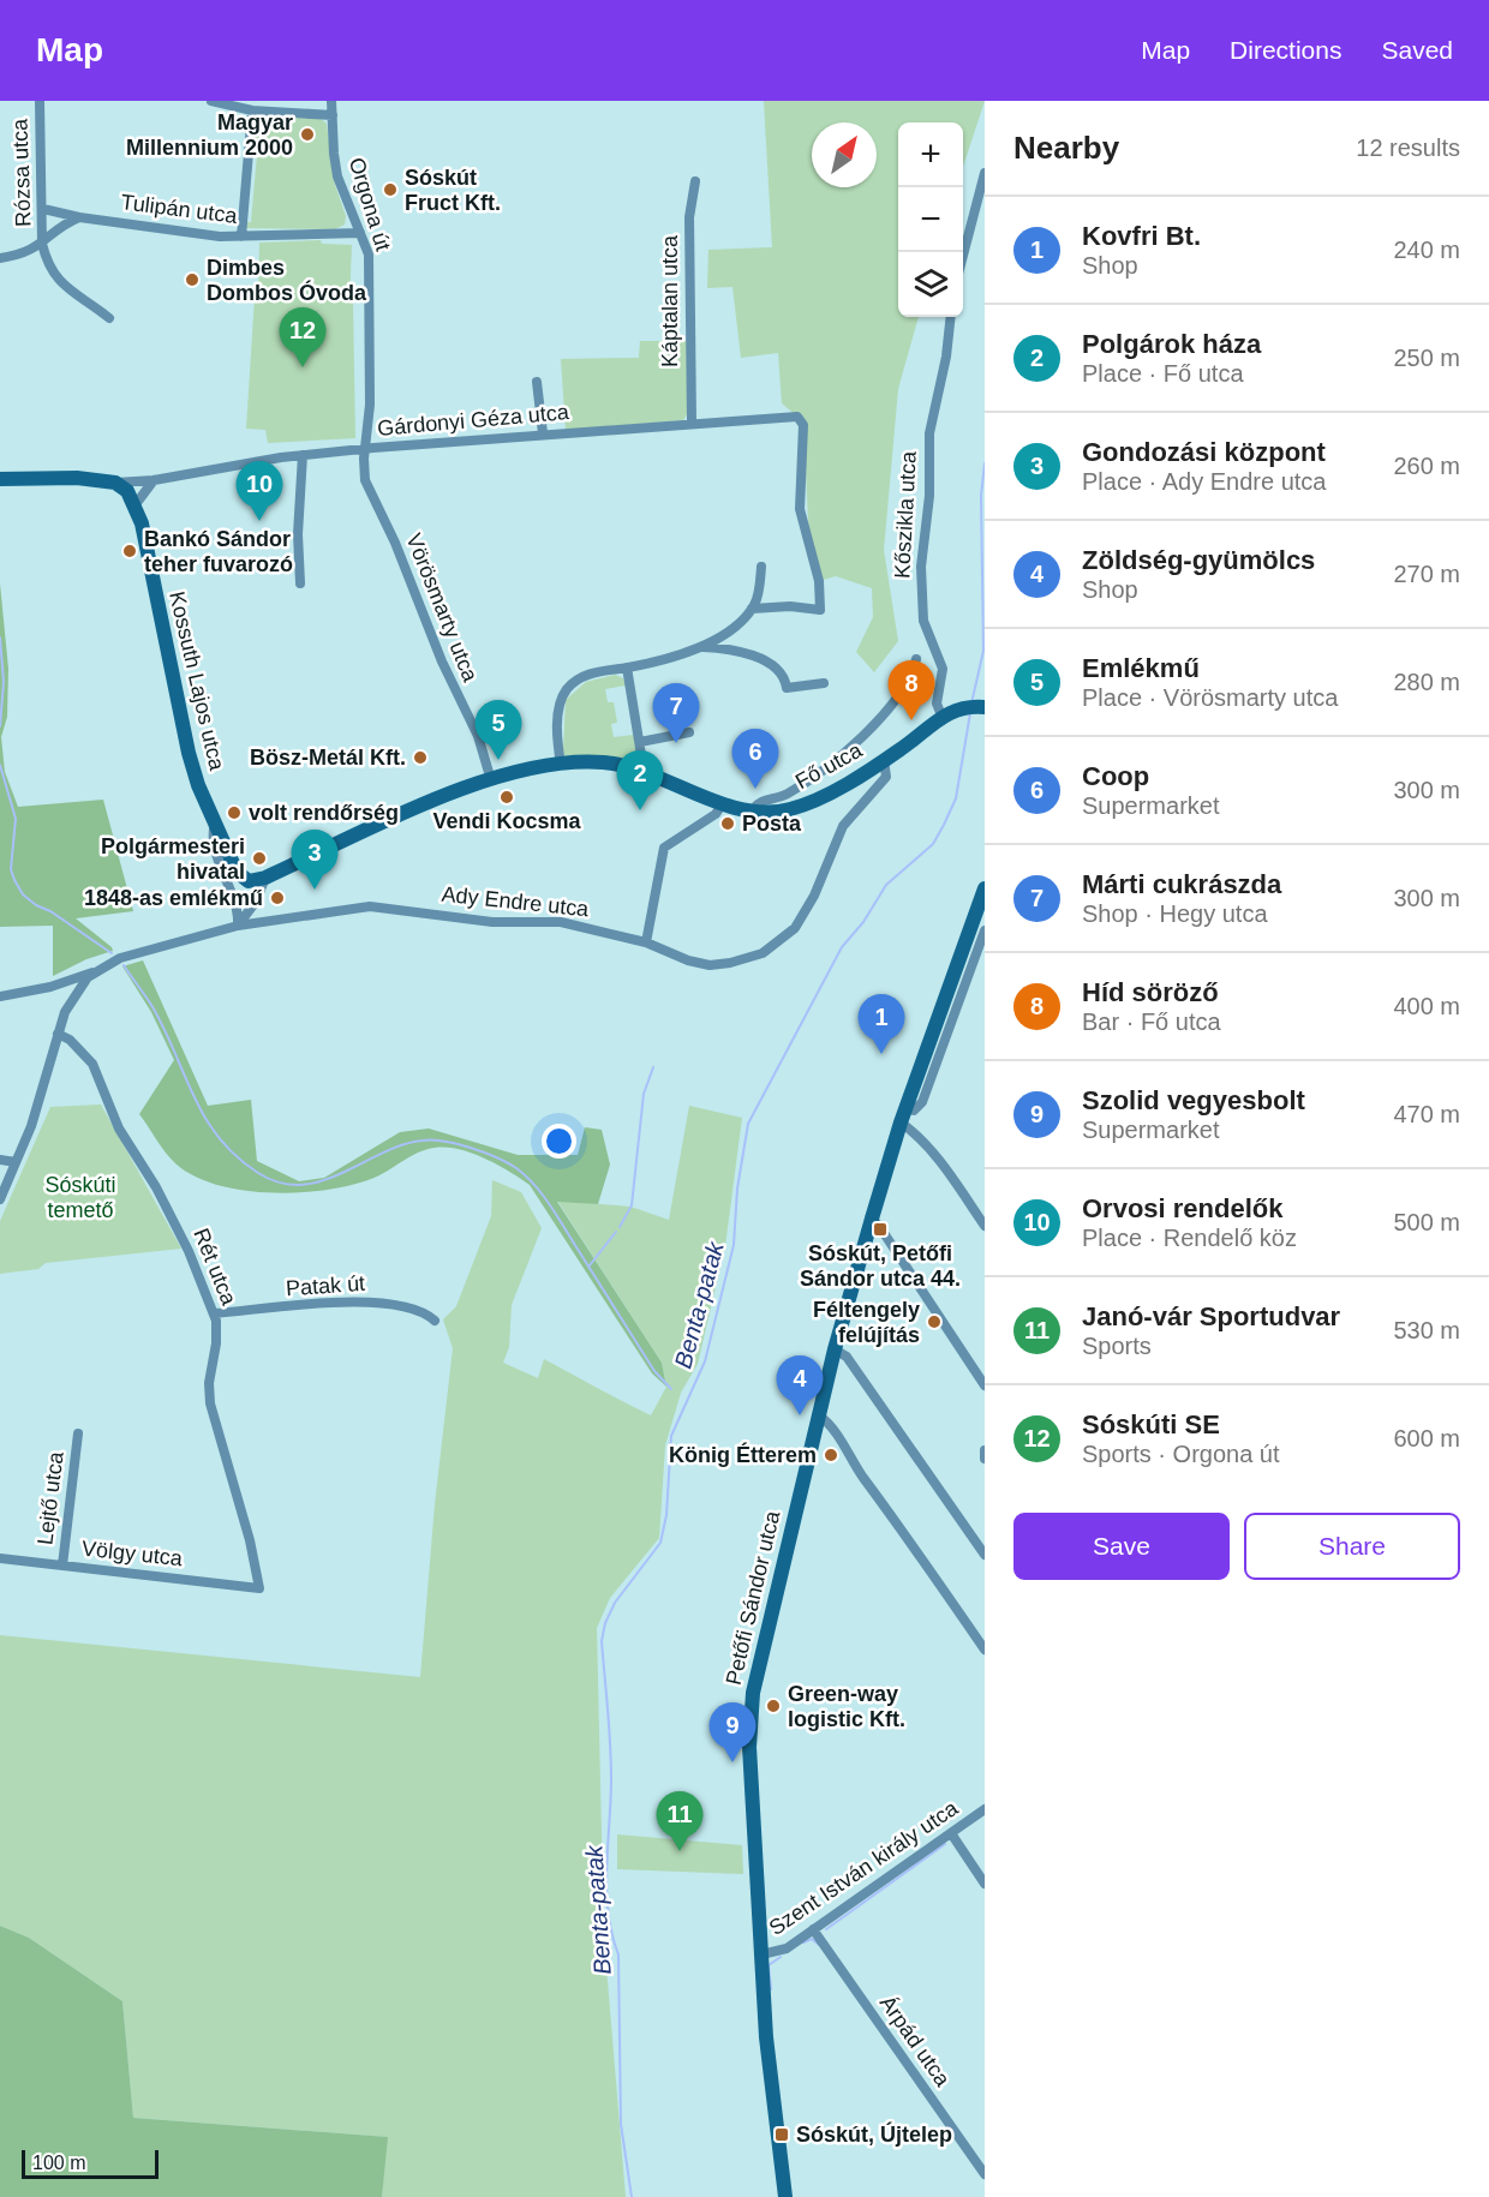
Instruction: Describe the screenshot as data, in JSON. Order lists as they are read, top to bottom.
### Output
{
  "streets": {
    "street": [
      "Rózsa utca",
      "Orgona út",
      "Tulipán utca",
      "Káptalan utca",
      "Gárdonyi Géza utca",
      "Kőszikla utca",
      "Vörösmarty utca",
      "Kossuth Lajos utca",
      "Fő utca",
      "Ady Endre utca",
      "Rét utca",
      "Patak út",
      "Lejtő utca",
      "Völgy utca",
      "Petőfi Sándor utca",
      "Szent István király utca",
      "Árpád utca"
    ]
  },
  "crossings": [
    ["Rózsa utca", "Tulipán utca"],
    ["Orgona út", "Tulipán utca"],
    ["Orgona út", "Gárdonyi Géza utca"],
    ["Orgona út", "Vörösmarty utca"],
    ["Káptalan utca", "Gárdonyi Géza utca"],
    ["Gárdonyi Géza utca", "Vörösmarty utca"],
    ["Kőszikla utca", "Fő utca"],
    ["Vörösmarty utca", "Fő utca"],
    ["Kossuth Lajos utca", "Fő utca"],
    ["Fő utca", "Ady Endre utca"],
    ["Rét utca", "Patak út"],
    ["Rét utca", "Völgy utca"],
    ["Lejtő utca", "Völgy utca"],
    ["Petőfi Sándor utca", "Szent István király utca"],
    ["Szent István király utca", "Árpád utca"]
  ],
  "water": ["Benta-patak"],
  "parks": ["Sóskúti temető"],
  "places": {
    "other": [
      "Magyar Millennium 2000",
      "Sóskút Fruct Kft.",
      "Dimbes Dombos Óvoda",
      "Bankó Sándor teher fuvarozó",
      "Bösz-Metál Kft.",
      "Vendi Kocsma",
      "volt rendőrség",
      "Posta",
      "Polgármesteri hivatal",
      "1848-as emlékmű",
      "Féltengely felújítás",
      "König Étterem",
      "Green-way logistic Kft."
    ],
    "transit": ["Sóskút, Petőfi Sándor utca 44.", "Sóskút, Újtelep"]
  },
  "scale_bar": "100 m",
  "north": "top right",
  "page": {
    "header": "Map",
    "nav": ["Map", "Directions", "Saved"],
    "heading": ["Nearby", "12 results"],
    "map_buttons": ["+", "−"],
    "list": [
      {
        "mark": "1",
        "name": "Kovfri Bt.",
        "note": "Shop",
        "value": "240 m"
      },
      {
        "mark": "2",
        "name": "Polgárok háza",
        "note": "Place · Fő utca",
        "value": "250 m"
      },
      {
        "mark": "3",
        "name": "Gondozási központ",
        "note": "Place · Ady Endre utca",
        "value": "260 m"
      },
      {
        "mark": "4",
        "name": "Zöldség-gyümölcs",
        "note": "Shop",
        "value": "270 m"
      },
      {
        "mark": "5",
        "name": "Emlékmű",
        "note": "Place · Vörösmarty utca",
        "value": "280 m"
      },
      {
        "mark": "6",
        "name": "Coop",
        "note": "Supermarket",
        "value": "300 m"
      },
      {
        "mark": "7",
        "name": "Márti cukrászda",
        "note": "Shop · Hegy utca",
        "value": "300 m"
      },
      {
        "mark": "8",
        "name": "Híd söröző",
        "note": "Bar · Fő utca",
        "value": "400 m"
      },
      {
        "mark": "9",
        "name": "Szolid vegyesbolt",
        "note": "Supermarket",
        "value": "470 m"
      },
      {
        "mark": "10",
        "name": "Orvosi rendelők",
        "note": "Place · Rendelő köz",
        "value": "500 m"
      },
      {
        "mark": "11",
        "name": "Janó-vár Sportudvar",
        "note": "Sports",
        "value": "530 m"
      },
      {
        "mark": "12",
        "name": "Sóskúti SE",
        "note": "Sports · Orgona út",
        "value": "600 m"
      }
    ],
    "pins": [
      "12",
      "10",
      "8",
      "7",
      "5",
      "6",
      "2",
      "3",
      "1",
      "4",
      "9",
      "11"
    ],
    "buttons": ["Save", "Share"],
    "scale": "100 m"
  }
}
